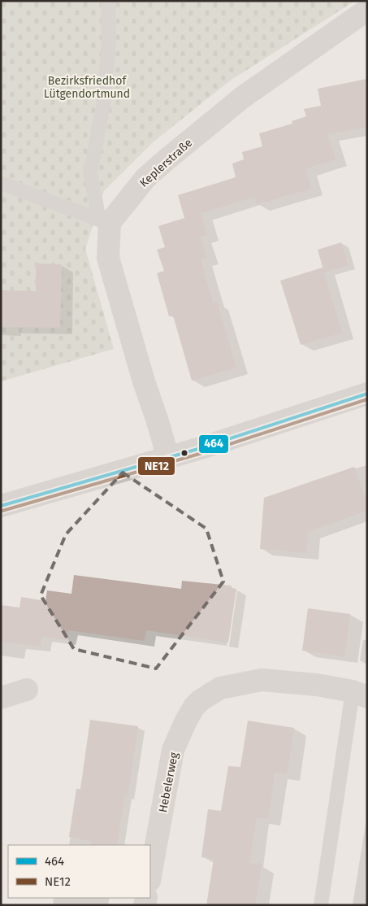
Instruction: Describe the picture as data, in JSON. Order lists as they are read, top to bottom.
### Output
{
  "streets": {
    "street": ["Keplerstraße", "Hebelerweg"]
  },
  "parks": ["Bezirksfriedhof Lütgendortmund"],
  "lines": ["transit line 464", "transit line NE12"],
  "legend": ["464", "NE12"]
}
